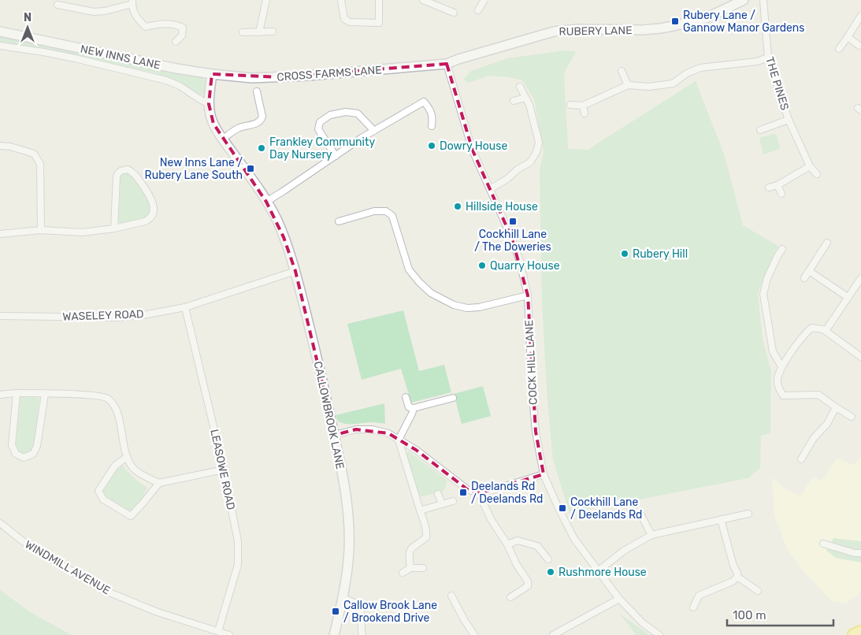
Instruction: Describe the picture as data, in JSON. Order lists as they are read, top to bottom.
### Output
{
  "streets": {
    "street": [
      "RUBERY LANE",
      "NEW INNS LANE",
      "CROSS FARMS LANE",
      "THE PINES",
      "WASELEY ROAD",
      "COCK HILL LANE",
      "CALLOWBROOK LANE",
      "LEASOWE ROAD",
      "WINDMILL AVENUE"
    ]
  },
  "crossings": [
    ["RUBERY LANE", "CROSS FARMS LANE"],
    ["RUBERY LANE", "COCK HILL LANE"],
    ["NEW INNS LANE", "CROSS FARMS LANE"],
    ["CROSS FARMS LANE", "COCK HILL LANE"],
    ["WASELEY ROAD", "CALLOWBROOK LANE"],
    ["WASELEY ROAD", "LEASOWE ROAD"],
    ["LEASOWE ROAD", "WINDMILL AVENUE"]
  ],
  "places": {
    "transit": [
      "Rubery Lane / Gannow Manor Gardens",
      "New Inns Lane / Rubery Lane South",
      "Cockhill Lane / The Doweries",
      "Deelands Rd / Deelands Rd",
      "Cockhill Lane / Deelands Rd",
      "Callow Brook Lane / Brookend Drive"
    ],
    "other": [
      "Dowry House",
      "Frankley Community Day Nursery",
      "Hillside House",
      "Rubery Hill",
      "Quarry House",
      "Rushmore House"
    ]
  },
  "scale_bar": "100 m",
  "north": "top"
}
